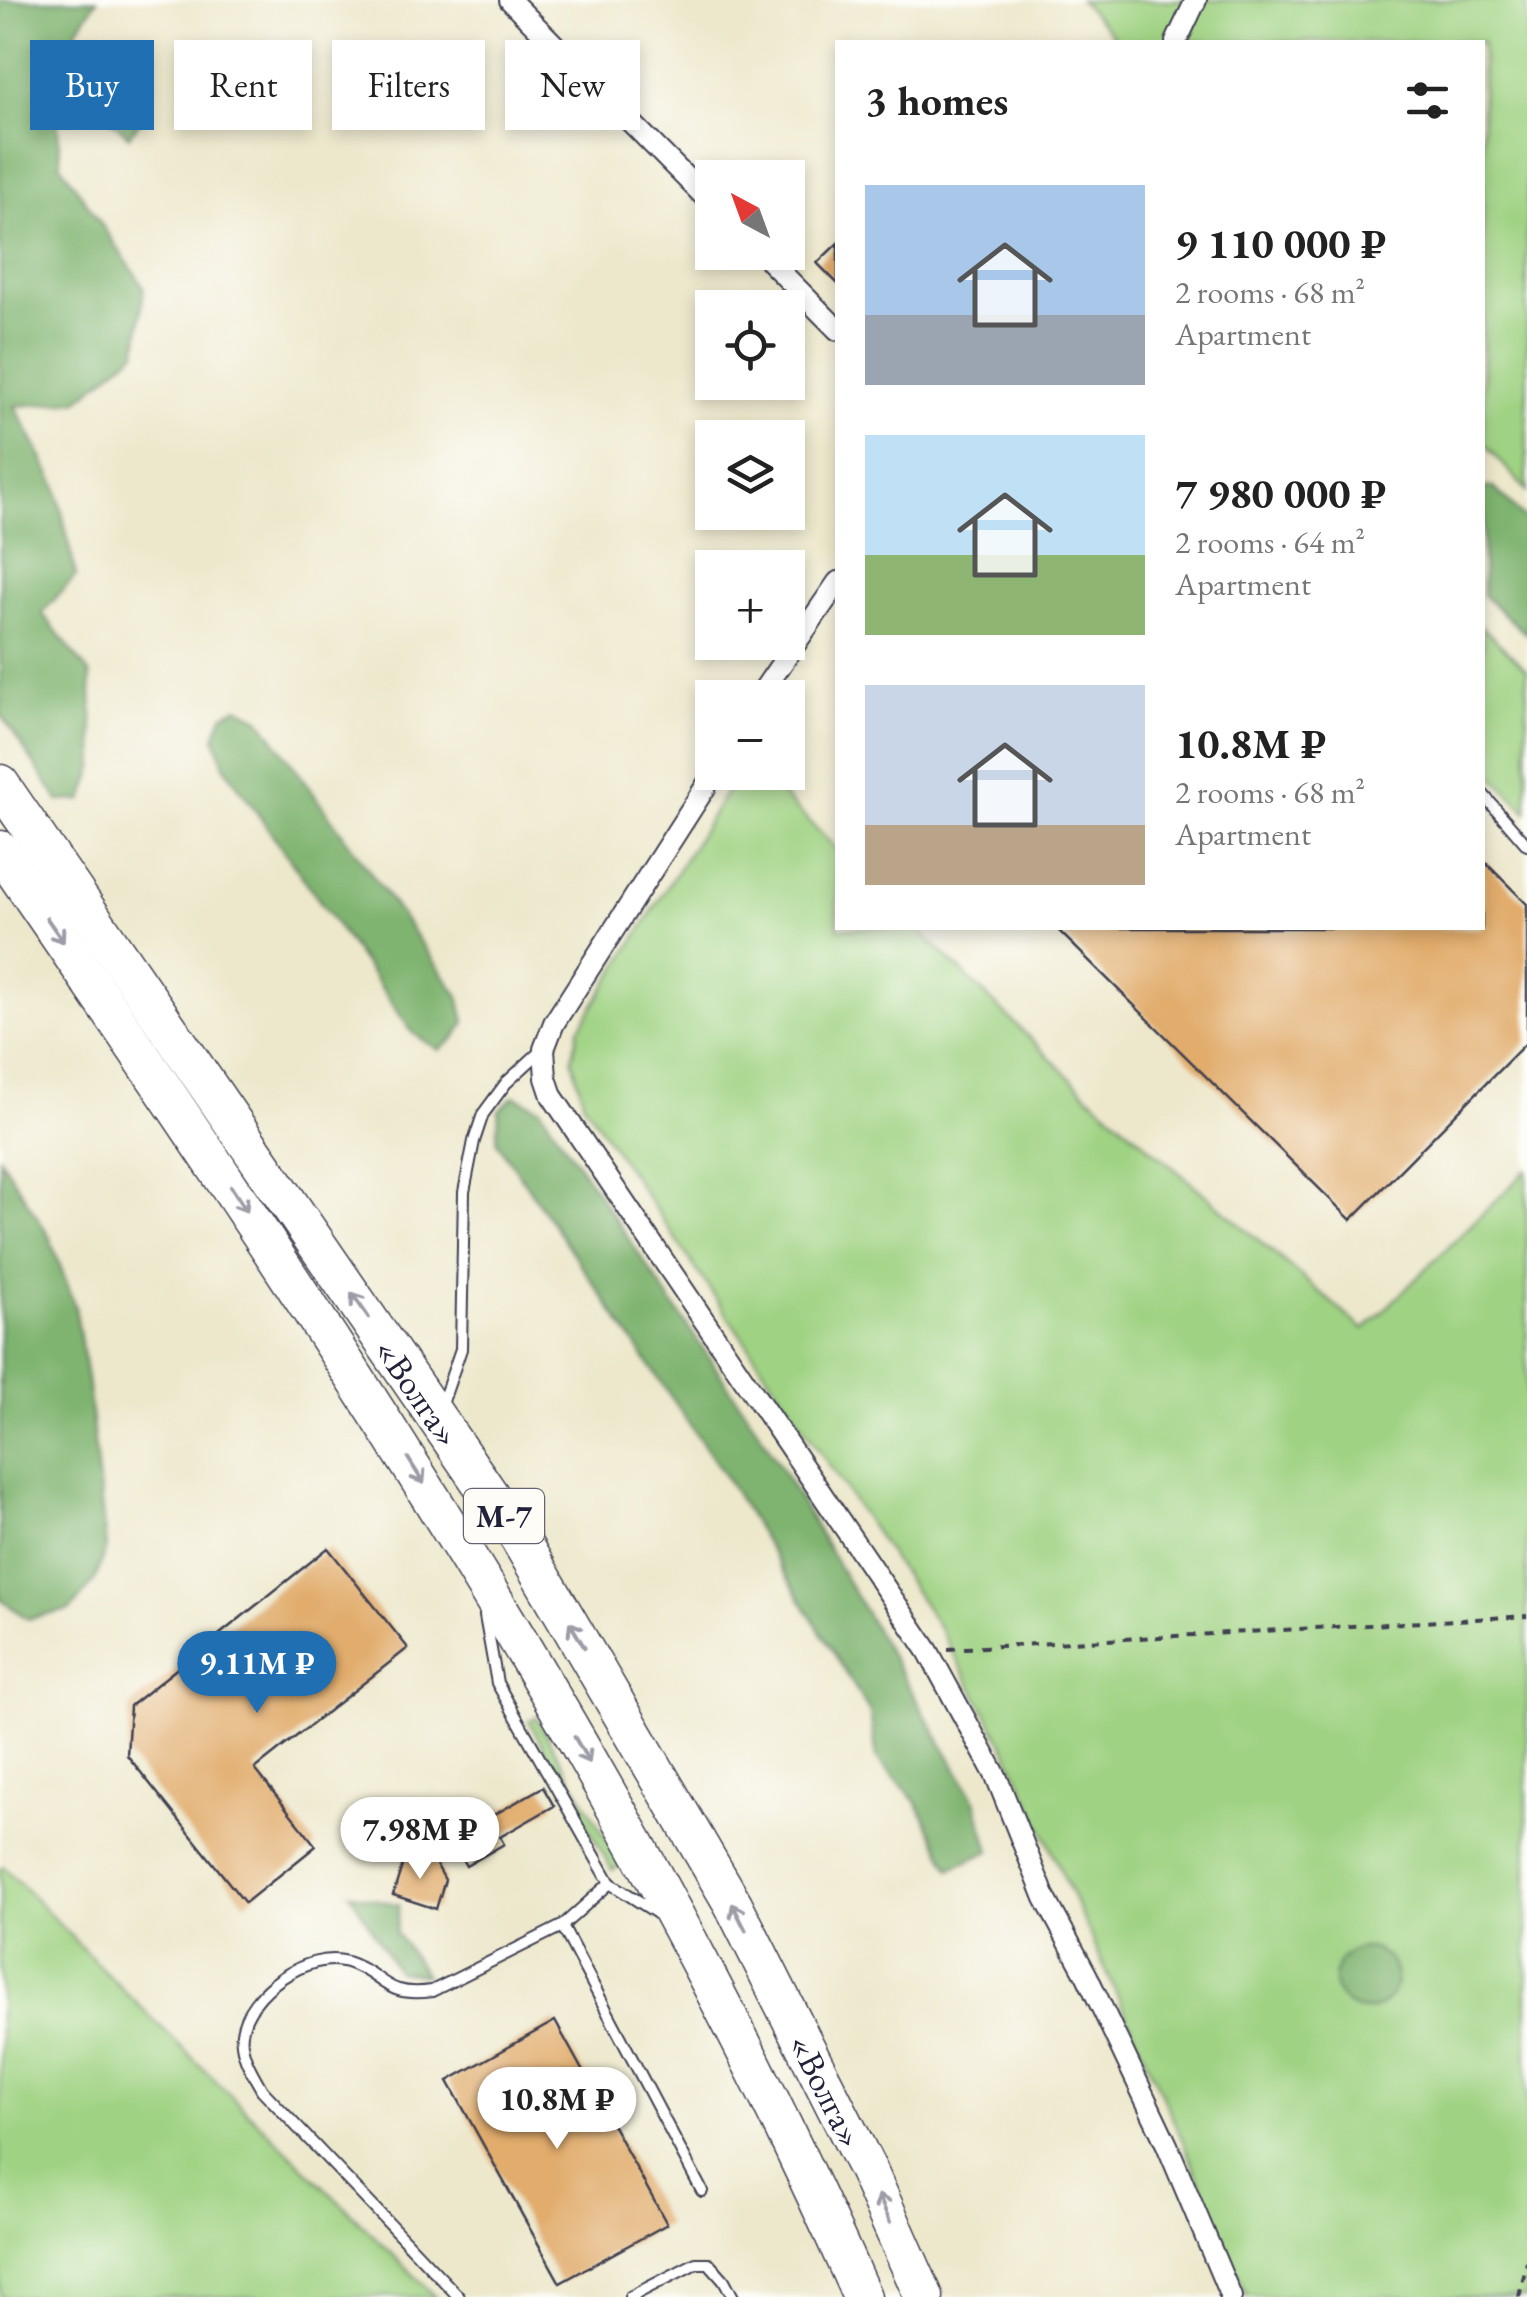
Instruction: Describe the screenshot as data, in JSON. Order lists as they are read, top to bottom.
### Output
{
  "streets": {
    "highway": ["«Волга»", "М-7"]
  },
  "north": "top left",
  "page": {
    "chip": [
      "Buy",
      "Rent",
      "Filters",
      "New"
    ],
    "heading": "3 homes",
    "map_buttons": ["+", "−"],
    "list": [
      {
        "name": "9 110 000 ₽",
        "note": "2 rooms · 68 m² · Apartment"
      },
      {
        "name": "7 980 000 ₽",
        "note": "2 rooms · 64 m² · Apartment"
      },
      {
        "name": "10.8M ₽",
        "note": "2 rooms · 68 m² · Apartment"
      }
    ],
    "price": ["9.11M ₽", "7.98M ₽", "10.8M ₽"]
  }
}
